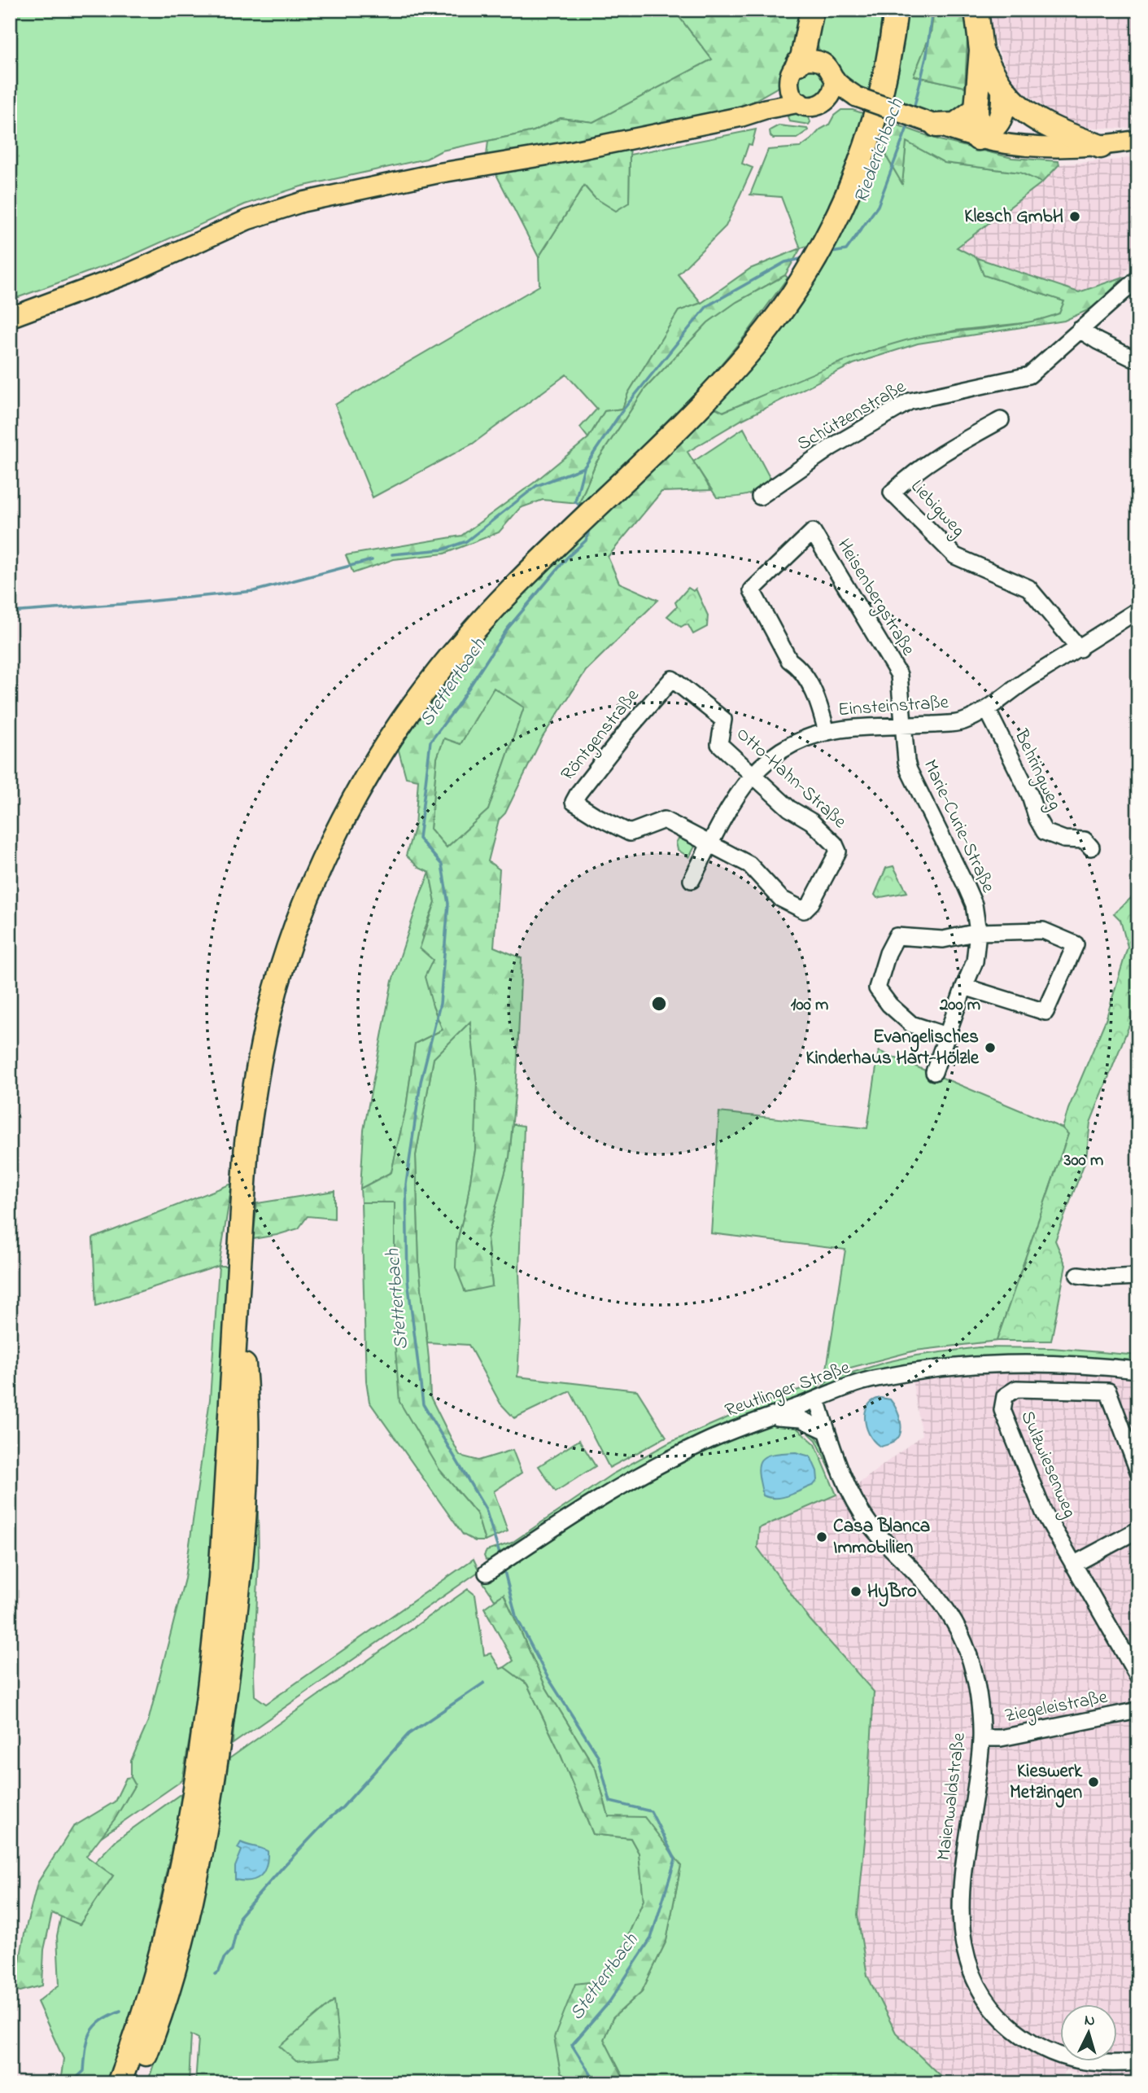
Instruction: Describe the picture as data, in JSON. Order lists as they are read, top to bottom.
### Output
{
  "streets": {
    "street": [
      "Schützenstraße",
      "Liebigweg",
      "Heisenbergstraße",
      "Einsteinstraße",
      "Röntgenstraße",
      "Behringweg",
      "Otto-Hahn-Straße",
      "Marie-Curie-Straße",
      "Reutlinger Straße",
      "Sulzwiesenweg",
      "Ziegeleistraße",
      "Maienwaldstraße"
    ]
  },
  "crossings": [
    ["Liebigweg", "Einsteinstraße"],
    ["Heisenbergstraße", "Einsteinstraße"],
    ["Heisenbergstraße", "Marie-Curie-Straße"],
    ["Einsteinstraße", "Röntgenstraße"],
    ["Einsteinstraße", "Behringweg"],
    ["Einsteinstraße", "Otto-Hahn-Straße"],
    ["Einsteinstraße", "Marie-Curie-Straße"],
    ["Röntgenstraße", "Otto-Hahn-Straße"],
    ["Reutlinger Straße", "Maienwaldstraße"],
    ["Ziegeleistraße", "Maienwaldstraße"]
  ],
  "water": ["Riederichbach", "Stettertbach"],
  "places": [
    "Klesch GmbH",
    "Evangelisches Kinderhaus Hart-Hölzle",
    "Casa Blanca Immobilien",
    "HyBro",
    "Kieswerk Metzingen"
  ],
  "north": "top",
  "rings": ["100 m", "200 m", "300 m"]
}
